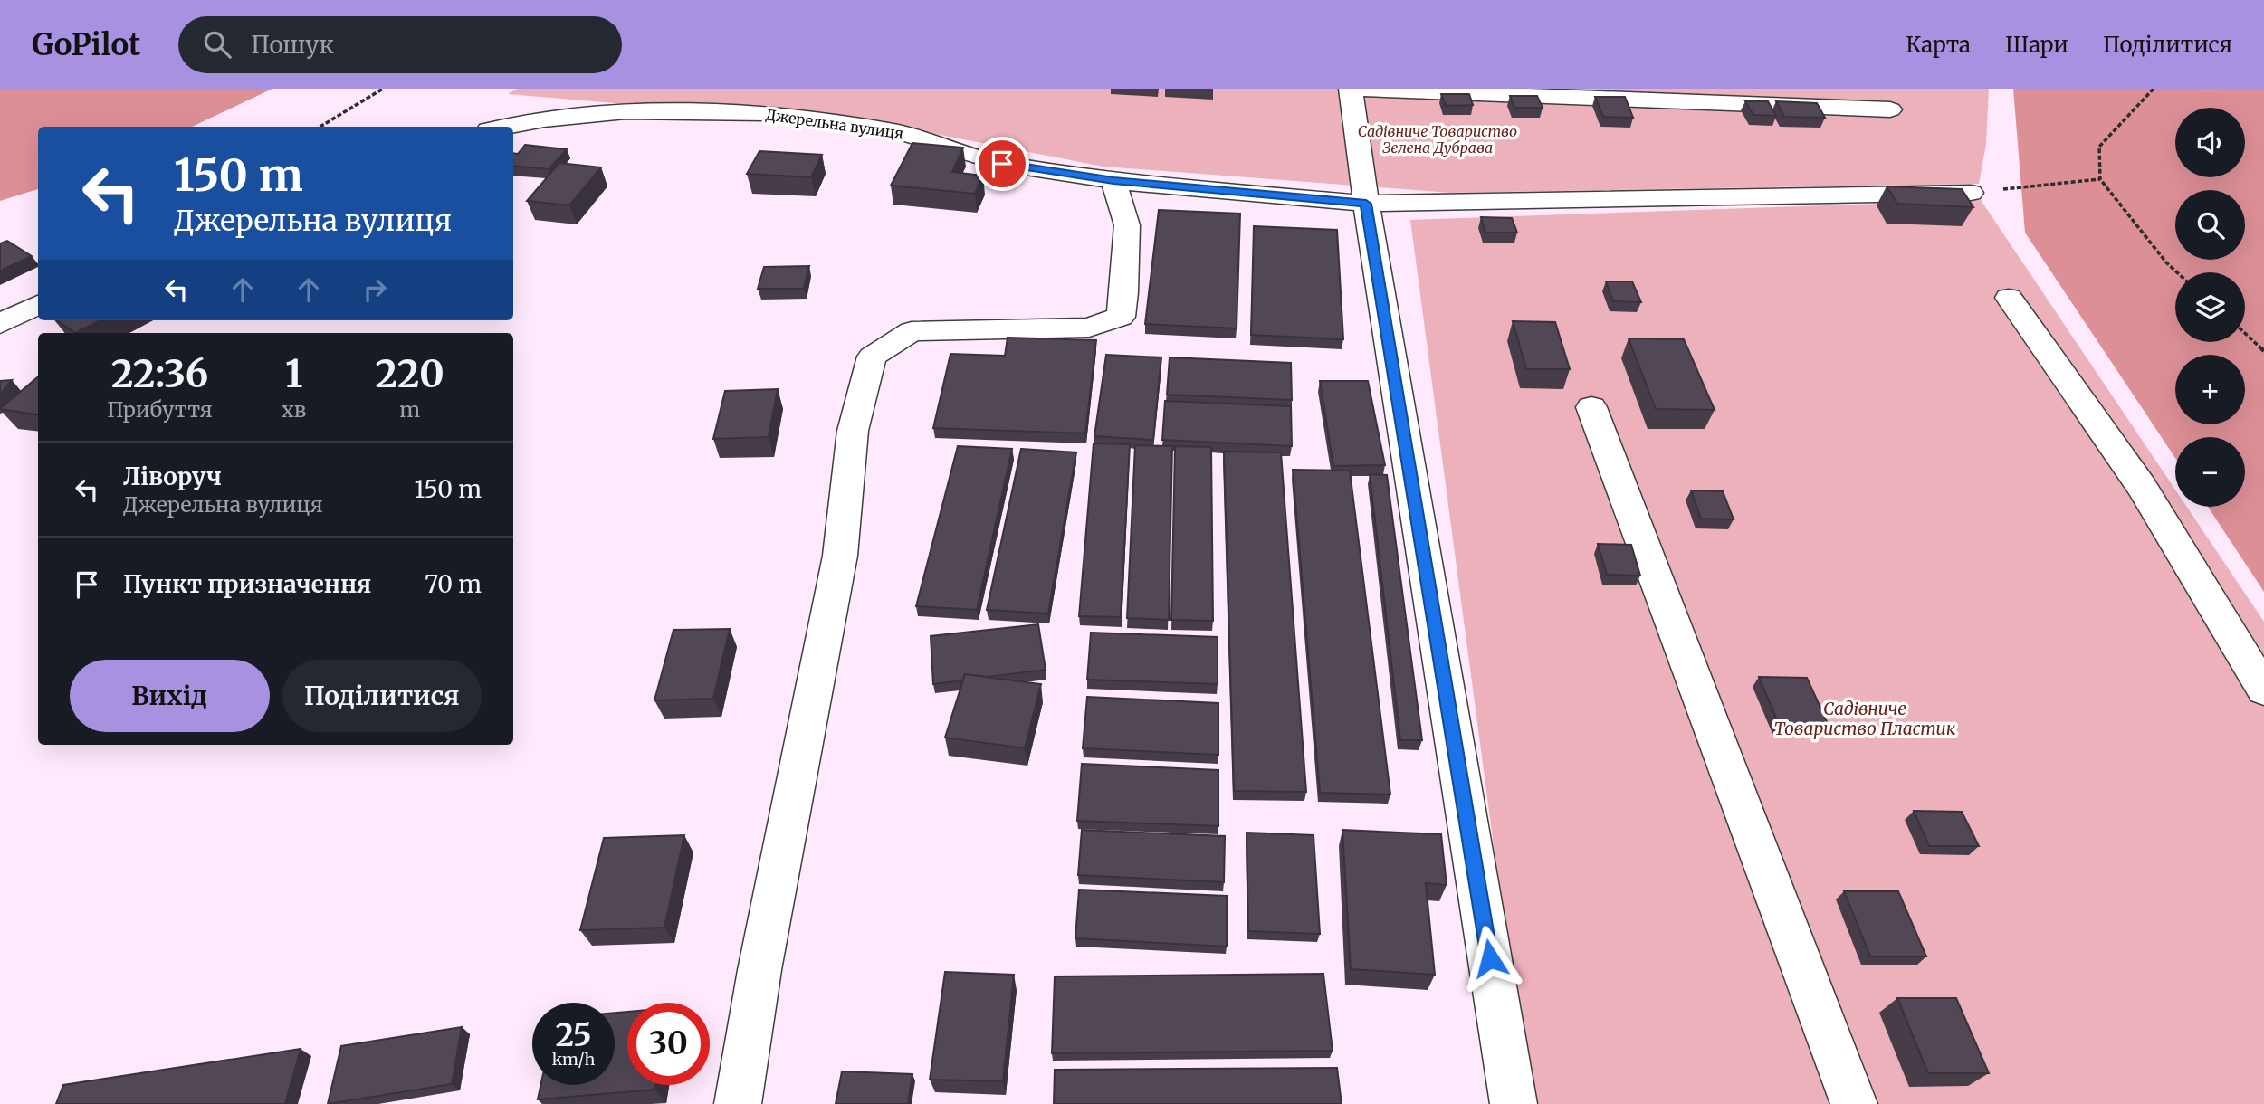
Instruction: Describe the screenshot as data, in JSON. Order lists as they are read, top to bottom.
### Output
{
  "streets": {
    "street": ["Джерельна вулиця"]
  },
  "parks": ["Садівниче Товариство Зелена Дубрава", "Садівниче Товариство Пластик"],
  "page": {
    "header": "GoPilot",
    "search": "Пошук",
    "nav": ["Карта", "Шари", "Поділитися"],
    "map_buttons": ["+", "−"],
    "turn": ["150 m", "Джерельна вулиця"],
    "eta": [
      "22:36",
      "Прибуття",
      "1",
      "хв",
      "220",
      "m"
    ],
    "list": [
      {
        "name": "Ліворуч",
        "note": "Джерельна вулиця",
        "value": "150 m"
      },
      {
        "name": "Пункт призначення",
        "value": "70 m"
      }
    ],
    "buttons": ["Вихід", "Поділитися"],
    "speed": "25 km/h",
    "limit": "30"
  }
}
